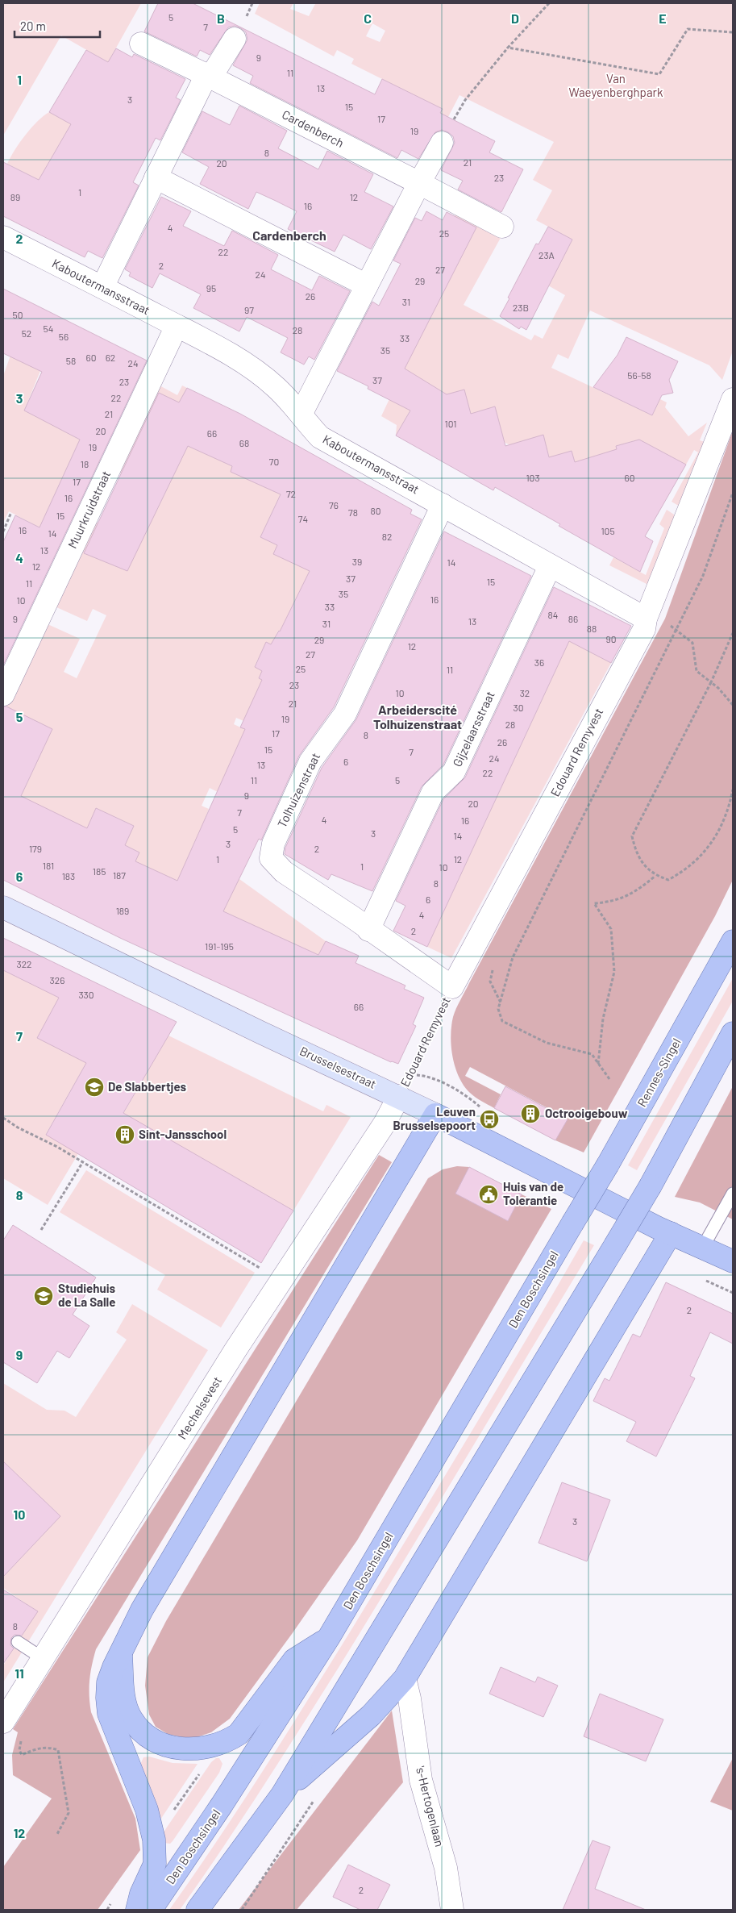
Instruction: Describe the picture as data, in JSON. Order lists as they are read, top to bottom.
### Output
{
  "streets": {
    "main road": ["Brusselsestraat", "Rennes-Singel", "Den Boschsingel"],
    "street": [
      "Cardenberch",
      "Kaboutermansstraat",
      "Muurkruidstraat",
      "Gijzelaarsstraat",
      "Edouard Remyvest",
      "Tolhuizenstraat",
      "Mechelsevest",
      "'s-Hertogenlaan"
    ]
  },
  "crossings": [
    ["Kaboutermansstraat", "Muurkruidstraat"],
    ["Kaboutermansstraat", "Gijzelaarsstraat"],
    ["Kaboutermansstraat", "Edouard Remyvest"],
    ["Kaboutermansstraat", "Tolhuizenstraat"],
    ["Gijzelaarsstraat", "Tolhuizenstraat"],
    ["Edouard Remyvest", "Tolhuizenstraat"],
    ["Edouard Remyvest", "Brusselsestraat"],
    ["Edouard Remyvest", "Mechelsevest"],
    ["Brusselsestraat", "Mechelsevest"],
    ["Rennes-Singel", "Den Boschsingel"]
  ],
  "districts": ["Cardenberch", "Arbeiderscité Tolhuizenstraat"],
  "parks": ["Van Waeyenberghpark"],
  "places": {
    "school or university": ["De Slabbertjes", "Studiehuis de La Salle"],
    "building": ["Octrooigebouw", "Sint-Jansschool"],
    "bus stop": ["Leuven Brusselsepoort"],
    "public building": ["Huis van de Tolerantie"]
  },
  "house_numbers": [
    "5",
    "7",
    "9",
    "11",
    "13",
    "3",
    "15",
    "17",
    "19",
    "8",
    "21",
    "20",
    "23",
    "1",
    "89",
    "12",
    "16",
    "4",
    "25",
    "22",
    "23A",
    "2",
    "27",
    "24",
    "29",
    "95",
    "26",
    "31",
    "23B",
    "97",
    "50",
    "54",
    "28",
    "52",
    "56",
    "33",
    "35",
    "60",
    "62",
    "58",
    "24",
    "56-58",
    "37",
    "23",
    "22",
    "21",
    "101",
    "20",
    "66",
    "68",
    "19",
    "70",
    "18",
    "103",
    "60",
    "17",
    "72",
    "16",
    "76",
    "80",
    "78",
    "15",
    "74",
    "16",
    "105",
    "14",
    "82",
    "13",
    "39",
    "14",
    "12",
    "37",
    "15",
    "11",
    "35",
    "16",
    "10",
    "33",
    "84",
    "9",
    "86",
    "13",
    "31",
    "88",
    "90",
    "29",
    "12",
    "27",
    "36",
    "25",
    "11",
    "23",
    "10",
    "32",
    "21",
    "30",
    "19",
    "28",
    "17",
    "8",
    "26",
    "15",
    "7",
    "24",
    "6",
    "13",
    "22",
    "11",
    "5",
    "9",
    "20",
    "7",
    "4",
    "16",
    "5",
    "3",
    "14",
    "3",
    "179",
    "2",
    "1",
    "12",
    "181",
    "1",
    "10",
    "185",
    "187",
    "183",
    "8",
    "6",
    "189",
    "4",
    "2",
    "191-195",
    "322",
    "326",
    "330",
    "66",
    "2",
    "3",
    "8",
    "2"
  ],
  "scale_bar": "20 m",
  "grid": {
    "columns": [
      "B",
      "C",
      "D",
      "E"
    ],
    "rows": [
      "1",
      "2",
      "3",
      "4",
      "5",
      "6",
      "7",
      "8",
      "9",
      "10",
      "11",
      "12"
    ]
  }
}
